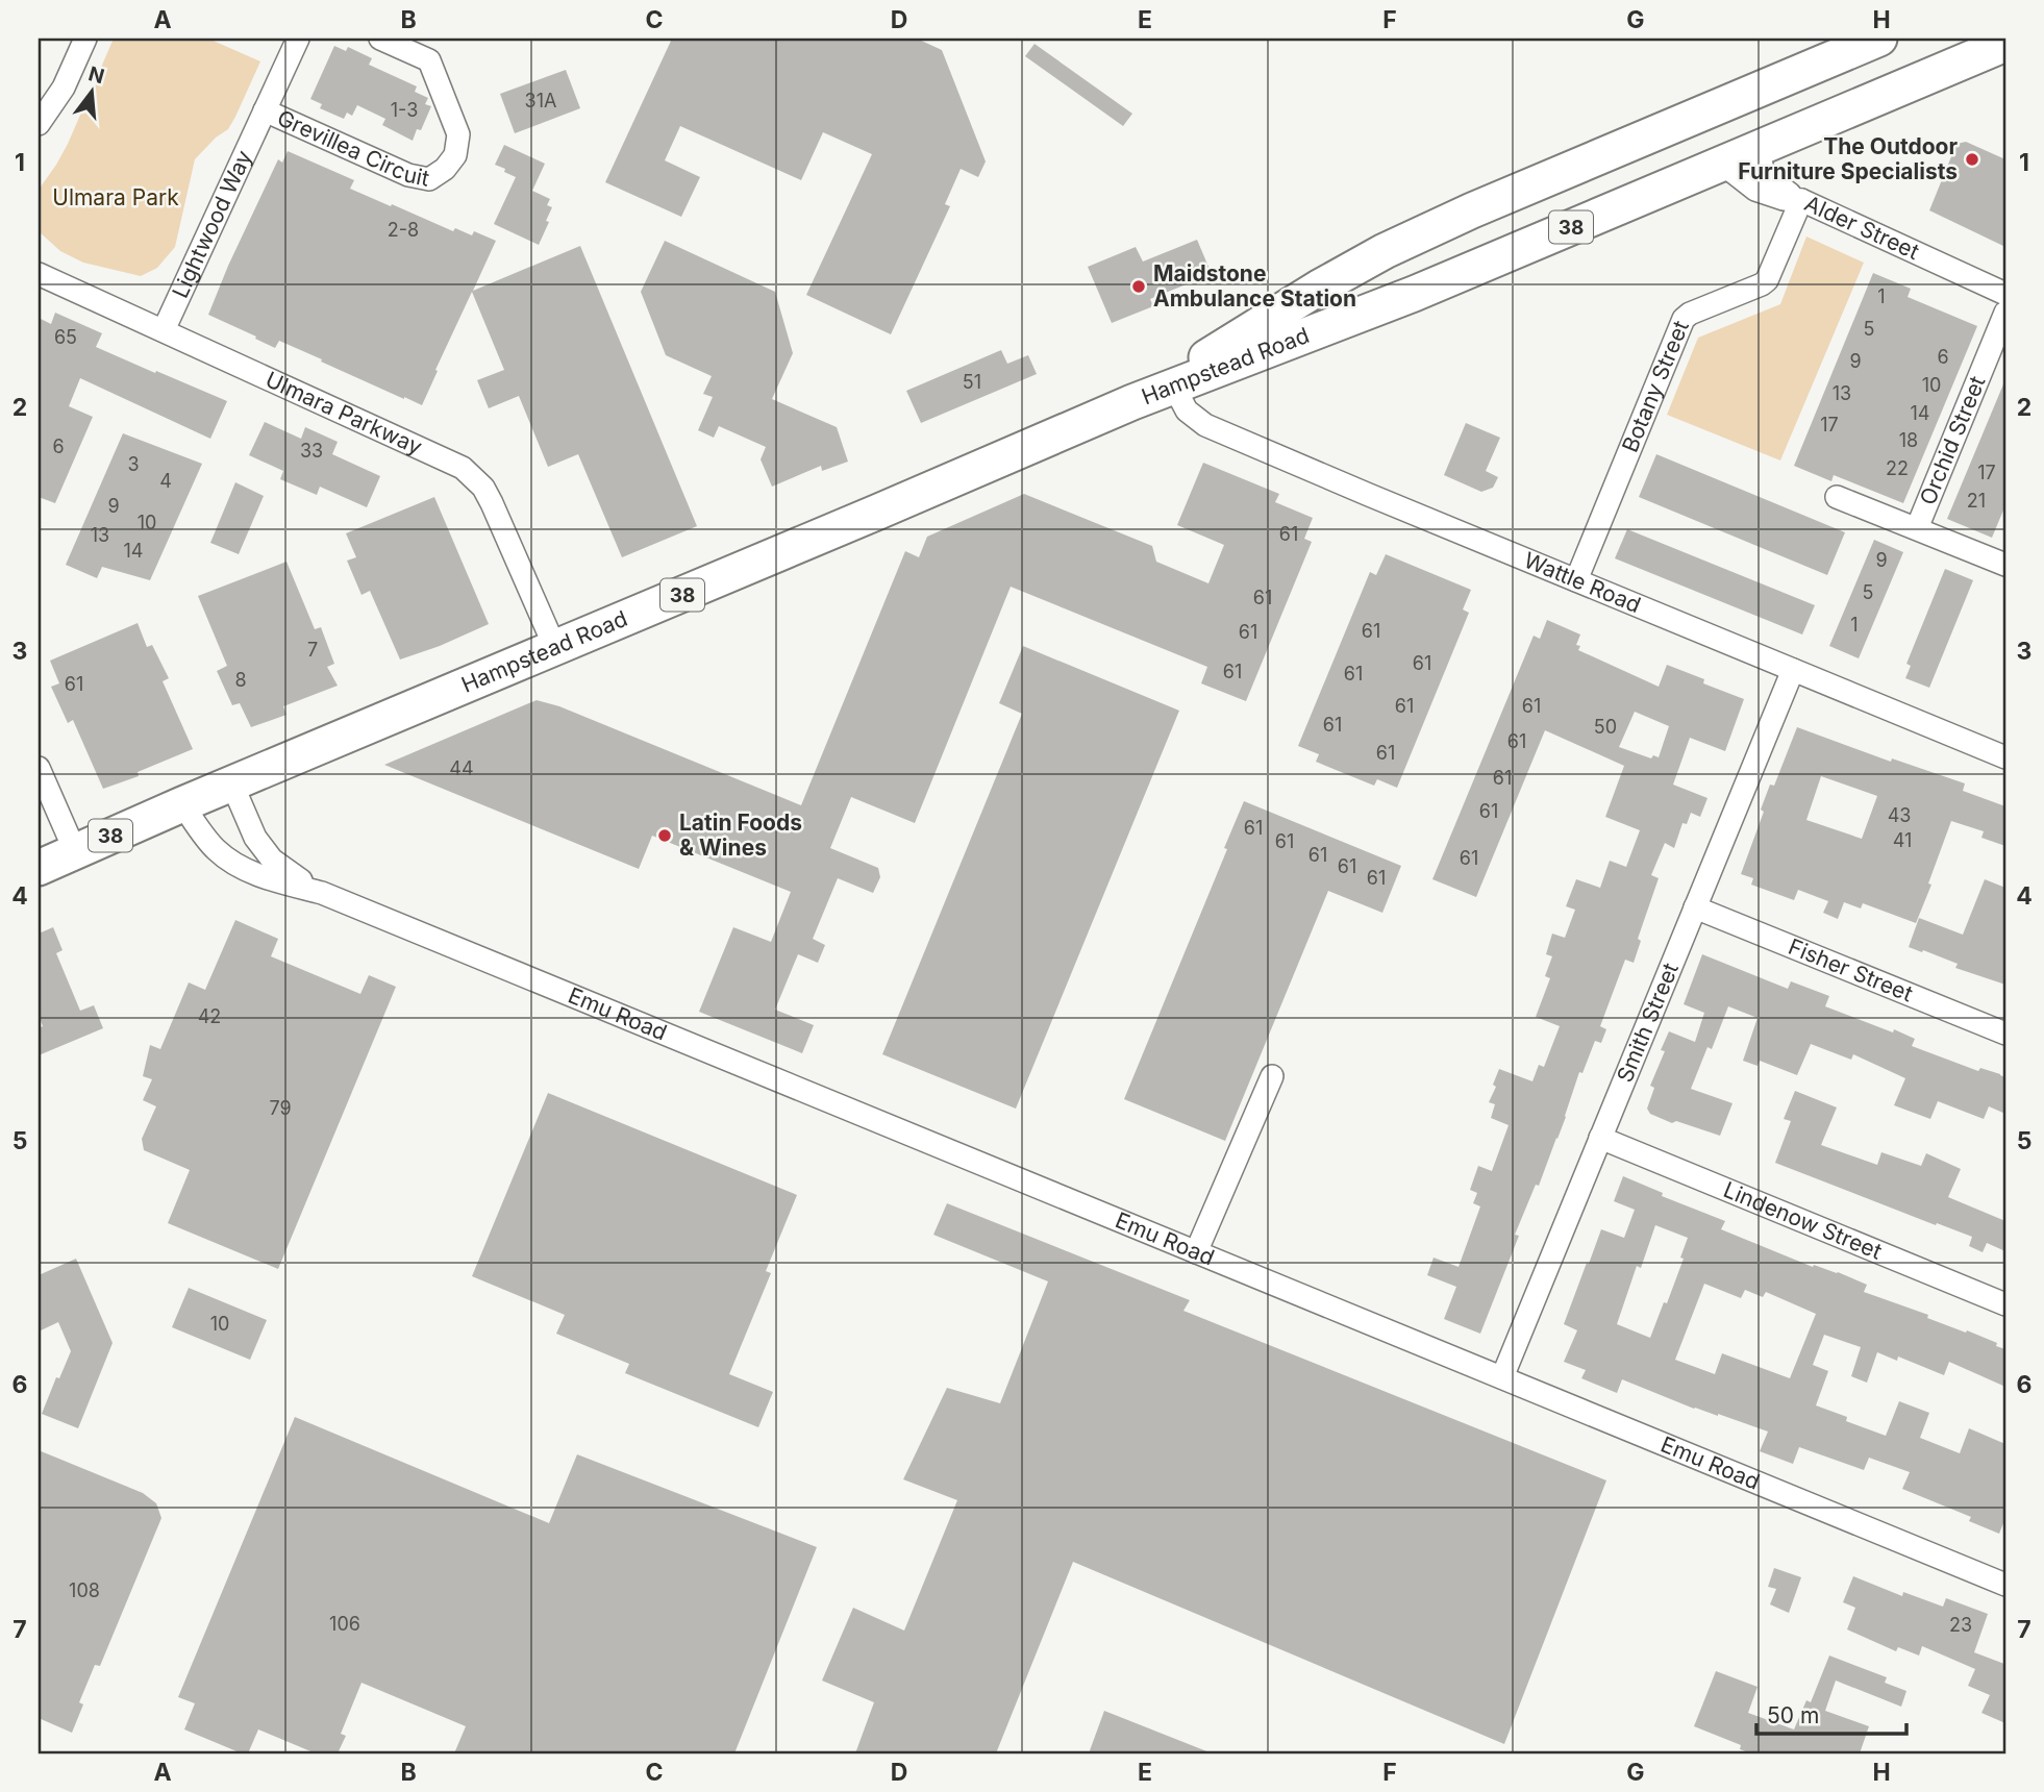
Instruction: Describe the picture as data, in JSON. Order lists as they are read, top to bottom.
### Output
{
  "streets": {
    "main road": ["38", "Hampstead Road"],
    "street": [
      "Grevillea Circuit",
      "Lightwood Way",
      "Alder Street",
      "Botany Street",
      "Ulmara Parkway",
      "Orchid Street",
      "Wattle Road",
      "Fisher Street",
      "Emu Road",
      "Smith Street",
      "Lindenow Street"
    ]
  },
  "crossings": [
    ["Grevillea Circuit", "Lightwood Way"],
    ["Lightwood Way", "Ulmara Parkway"],
    ["Alder Street", "Hampstead Road"],
    ["Alder Street", "Botany Street"],
    ["Hampstead Road", "Ulmara Parkway"],
    ["Hampstead Road", "Wattle Road"],
    ["Hampstead Road", "Emu Road"],
    ["Botany Street", "Wattle Road"],
    ["Wattle Road", "Smith Street"],
    ["Fisher Street", "Smith Street"],
    ["Emu Road", "Smith Street"],
    ["Smith Street", "Lindenow Street"]
  ],
  "parks": ["Ulmara Park"],
  "places": ["The Outdoor Furniture Specialists", "Maidstone Ambulance Station", "Latin Foods & Wines"],
  "house_numbers": [
    "31A",
    "1-3",
    "2-8",
    "1",
    "5",
    "65",
    "6",
    "9",
    "51",
    "10",
    "13",
    "14",
    "17",
    "18",
    "6",
    "33",
    "3",
    "22",
    "17",
    "4",
    "21",
    "9",
    "10",
    "61",
    "13",
    "14",
    "9",
    "5",
    "61",
    "1",
    "61",
    "61",
    "7",
    "61",
    "61",
    "61",
    "8",
    "61",
    "61",
    "61",
    "61",
    "50",
    "61",
    "61",
    "44",
    "61",
    "61",
    "43",
    "61",
    "41",
    "61",
    "61",
    "61",
    "61",
    "61",
    "42",
    "79",
    "10",
    "108",
    "106",
    "23"
  ],
  "scale_bar": "50 m",
  "north": "top",
  "grid": {
    "columns": [
      "A",
      "B",
      "C",
      "D",
      "E",
      "F",
      "G",
      "H"
    ],
    "rows": [
      "1",
      "2",
      "3",
      "4",
      "5",
      "6",
      "7"
    ]
  }
}
